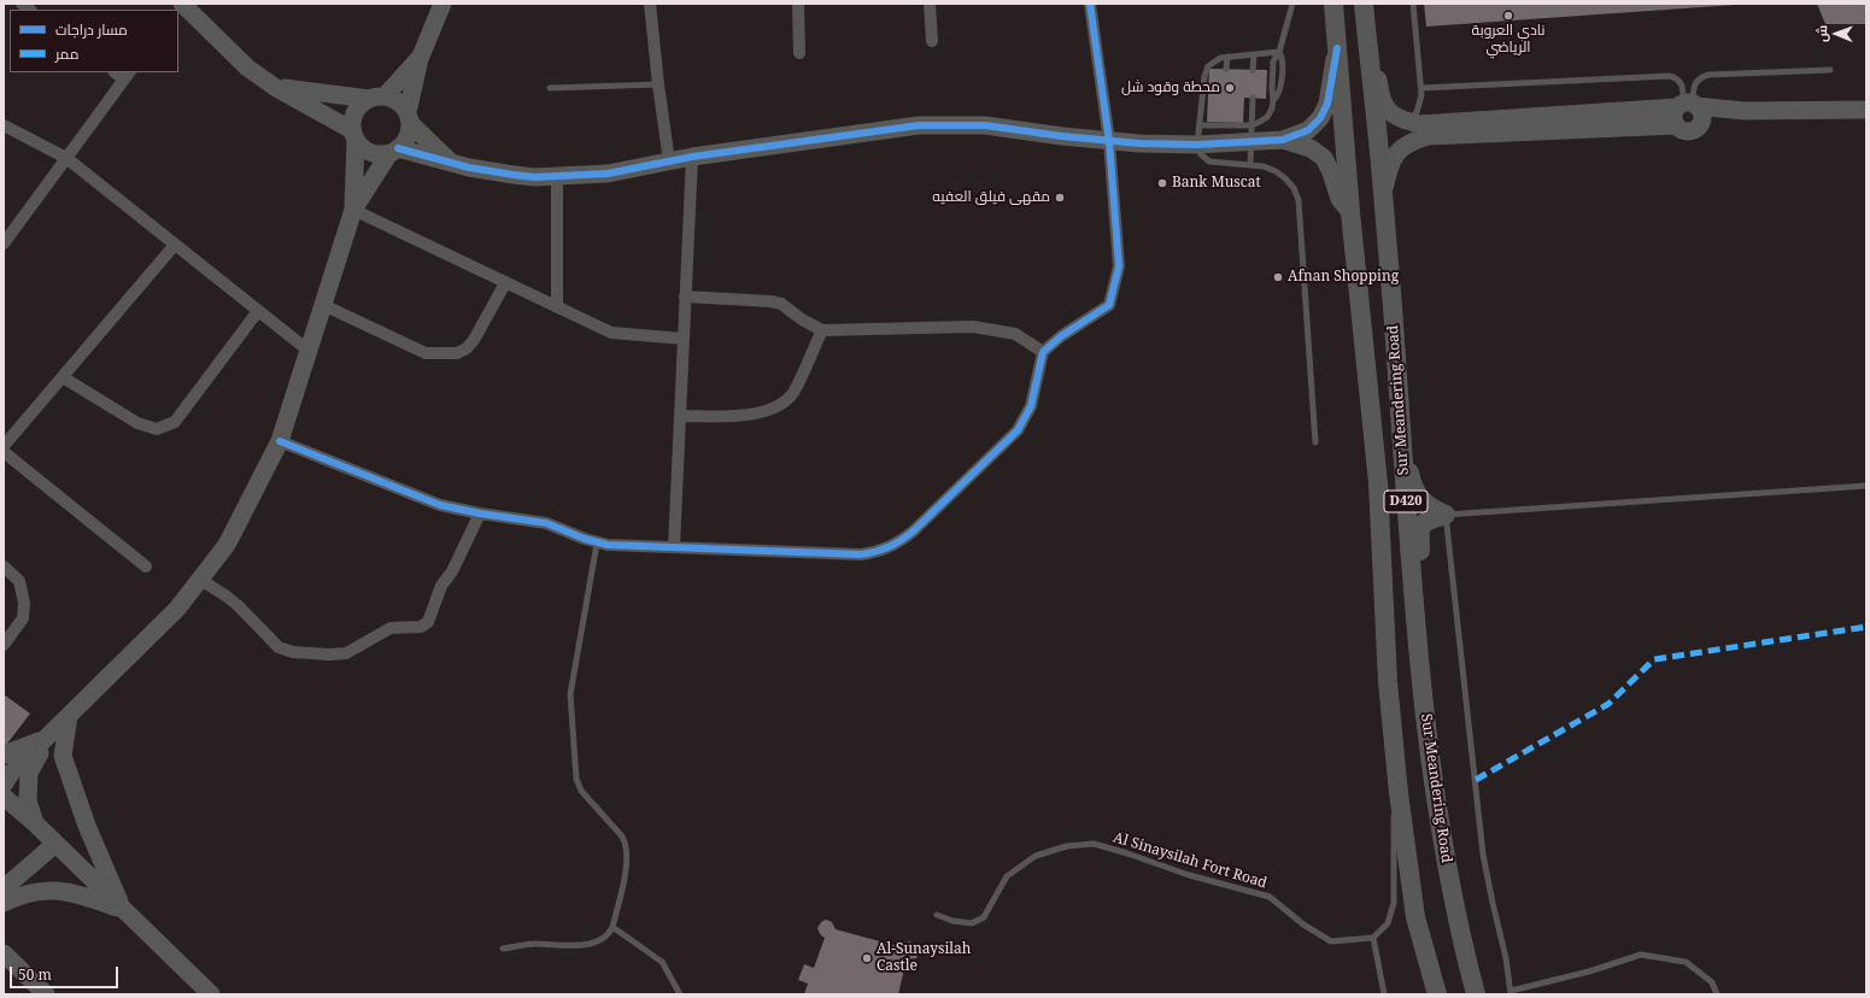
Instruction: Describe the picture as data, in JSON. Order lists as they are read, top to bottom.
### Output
{
  "streets": {
    "main road": ["Sur Meandering Road", "D420"],
    "lane": ["Al Sinaysilah Fort Road"]
  },
  "places": [
    "نادي العروبة الرياضي",
    "محطة وقود شل",
    "Bank Muscat",
    "مقهى فيلق العفيه",
    "Afnan Shopping",
    "Al-Sunaysilah Castle"
  ],
  "legend": ["مسار دراجات", "ممر"],
  "scale_bar": "50 m",
  "north": "left"
}
